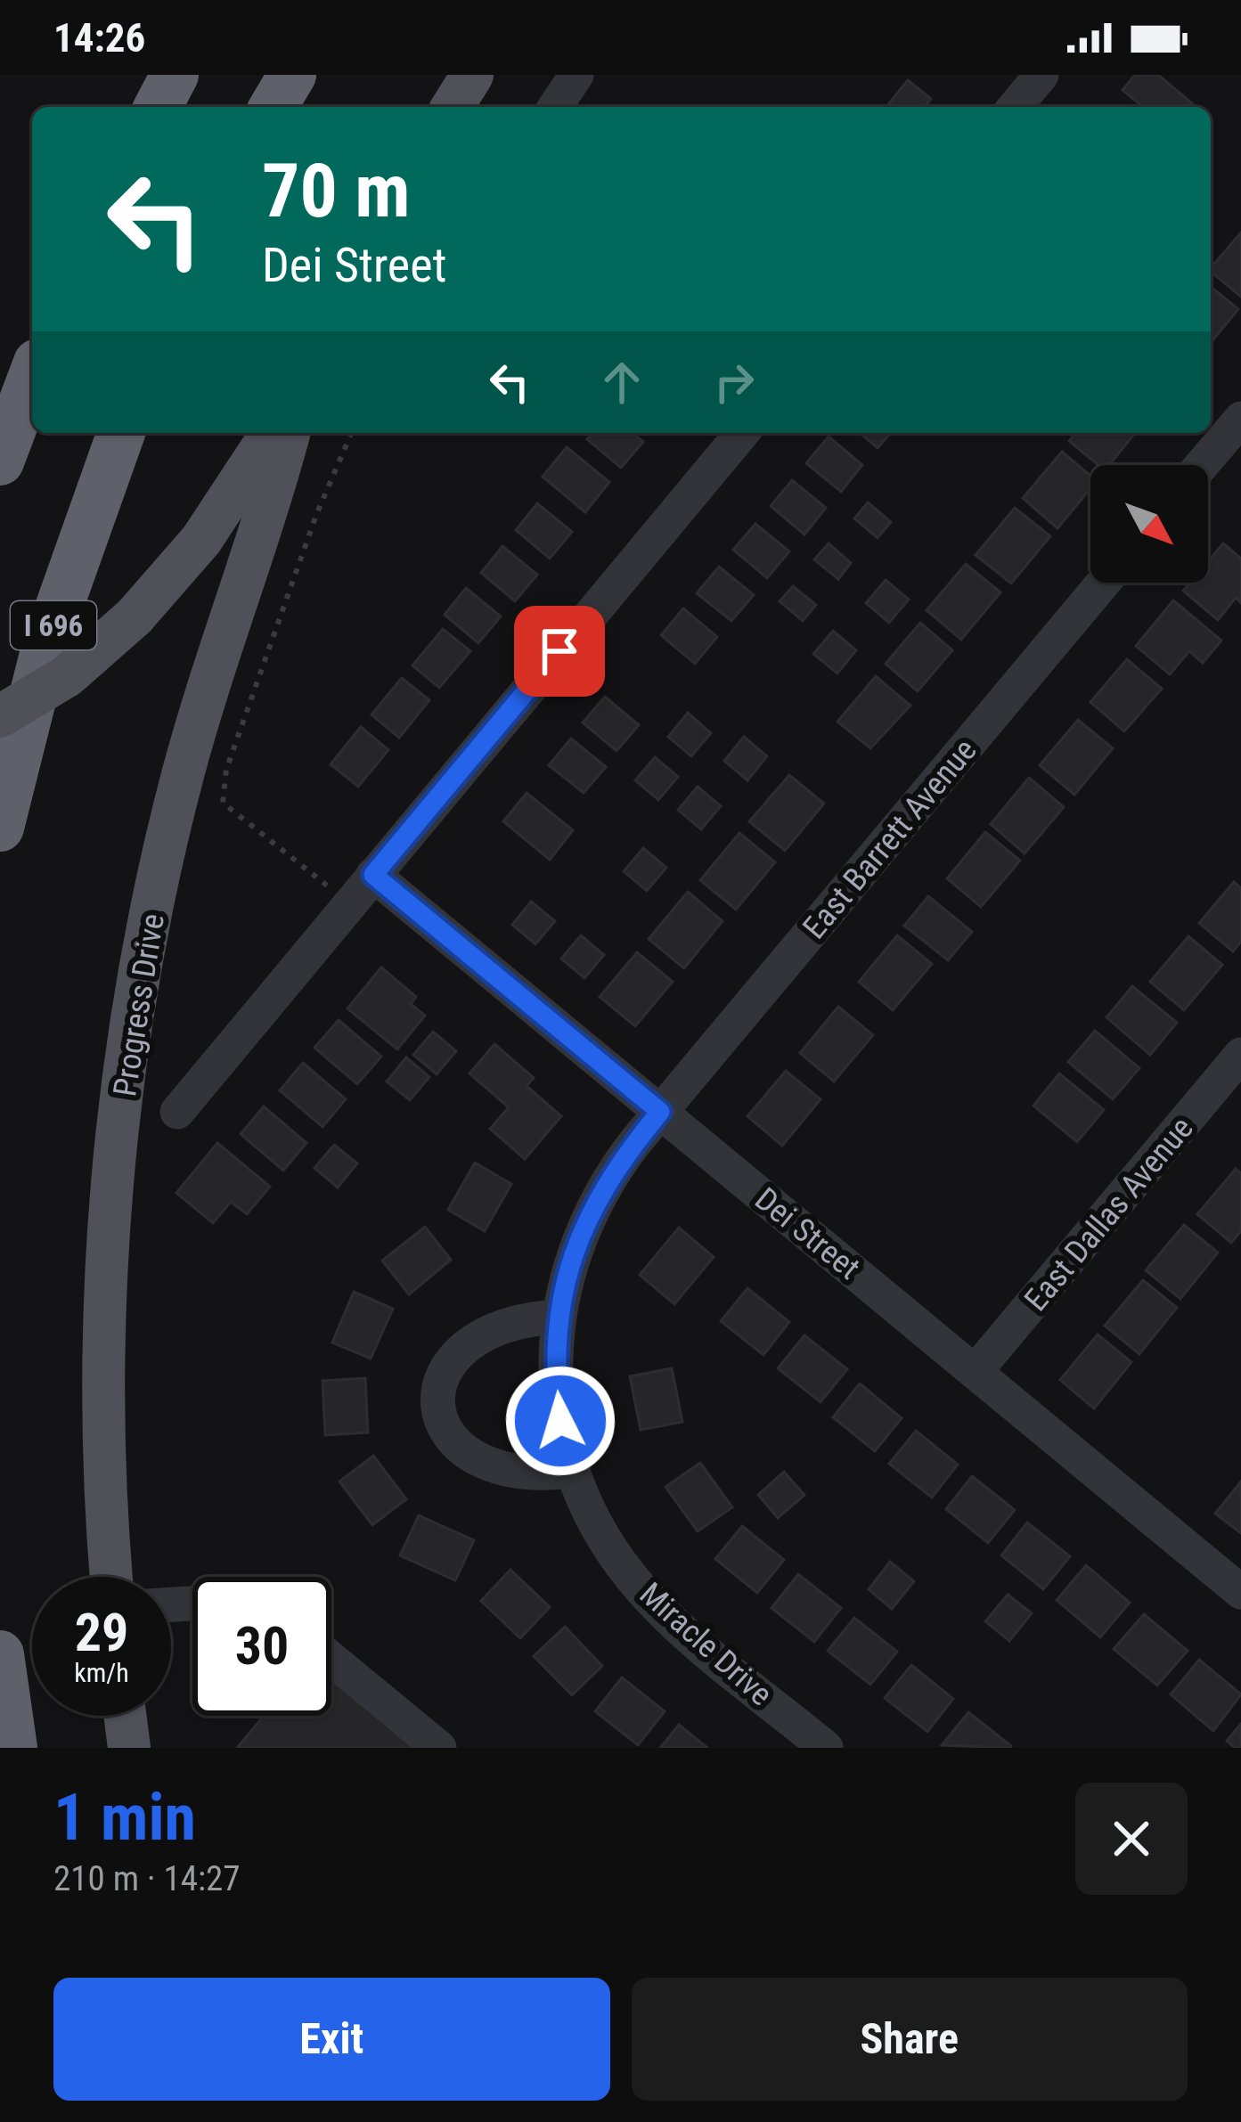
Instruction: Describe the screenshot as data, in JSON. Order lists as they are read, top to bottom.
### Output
{
  "streets": {
    "highway": ["I 696"],
    "main road": ["Progress Drive"],
    "street": [
      "East Barrett Avenue",
      "East Dallas Avenue",
      "Dei Street",
      "Miracle Drive"
    ]
  },
  "crossings": [
    ["East Barrett Avenue", "Dei Street"],
    ["East Barrett Avenue", "Miracle Drive"],
    ["East Dallas Avenue", "Dei Street"],
    ["Dei Street", "Miracle Drive"]
  ],
  "north": "bottom right",
  "page": {
    "status": "14:26",
    "turn": ["70 m", "Dei Street"],
    "speed": "29 km/h",
    "limit": "30",
    "heading": ["1 min", "210 m · 14:27"],
    "buttons": ["Exit", "Share"]
  }
}
